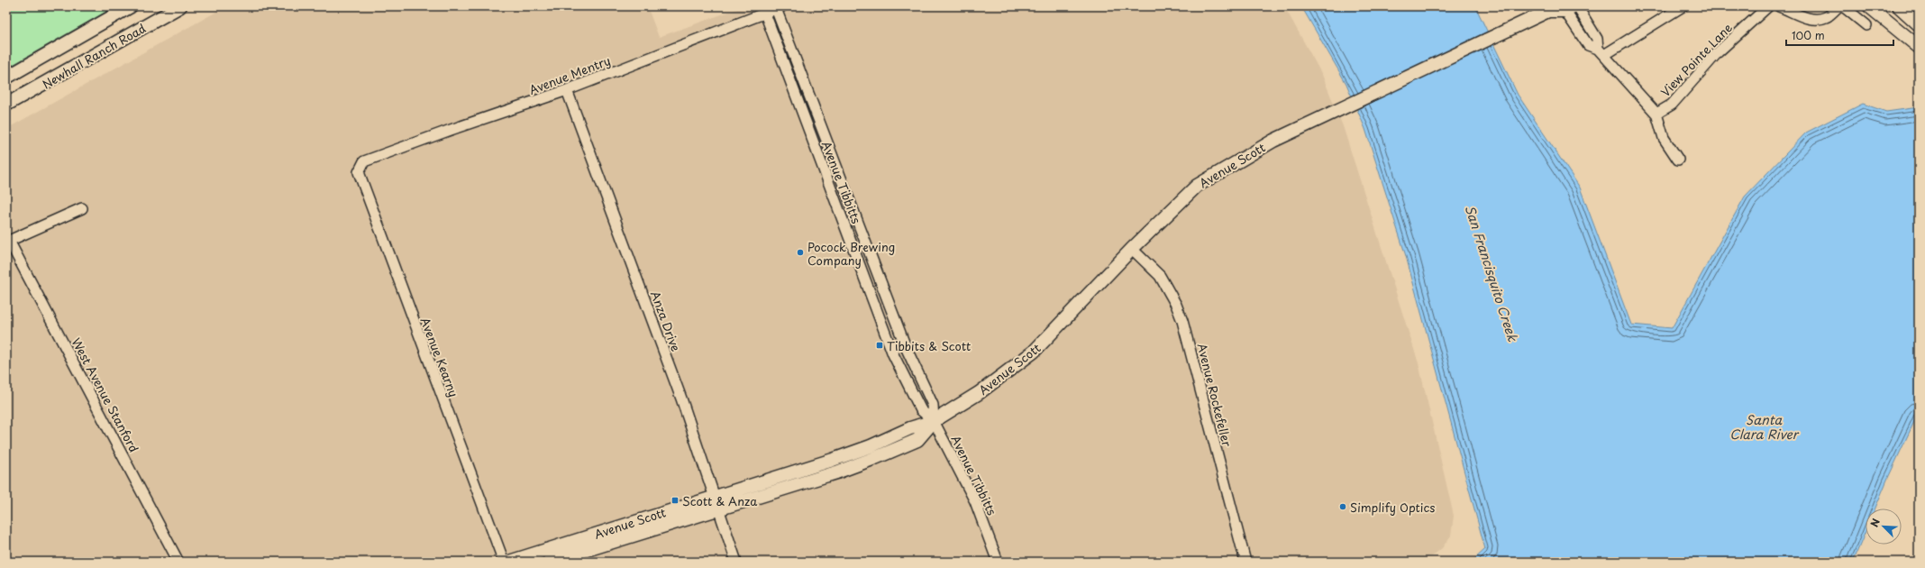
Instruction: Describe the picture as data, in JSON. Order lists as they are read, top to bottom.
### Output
{
  "streets": {
    "main road": ["Newhall Ranch Road", "Avenue Scott"],
    "street": [
      "View Pointe Lane",
      "Avenue Mentry",
      "Avenue Tibbitts",
      "Anza Drive",
      "Avenue Kearny",
      "West Avenue Stanford",
      "Avenue Rockefeller"
    ]
  },
  "crossings": [
    ["Avenue Mentry", "Avenue Tibbitts"],
    ["Avenue Mentry", "Anza Drive"],
    ["Avenue Mentry", "Avenue Kearny"],
    ["Avenue Scott", "Avenue Tibbitts"],
    ["Avenue Scott", "Anza Drive"],
    ["Avenue Scott", "Avenue Rockefeller"]
  ],
  "water": ["San Francisquito Creek", "Santa Clara River"],
  "places": {
    "other": ["Pocock Brewing Company", "Simplify Optics"],
    "transit": ["Tibbits & Scott", "Scott & Anza"]
  },
  "scale_bar": "100 m",
  "north": "top left"
}
